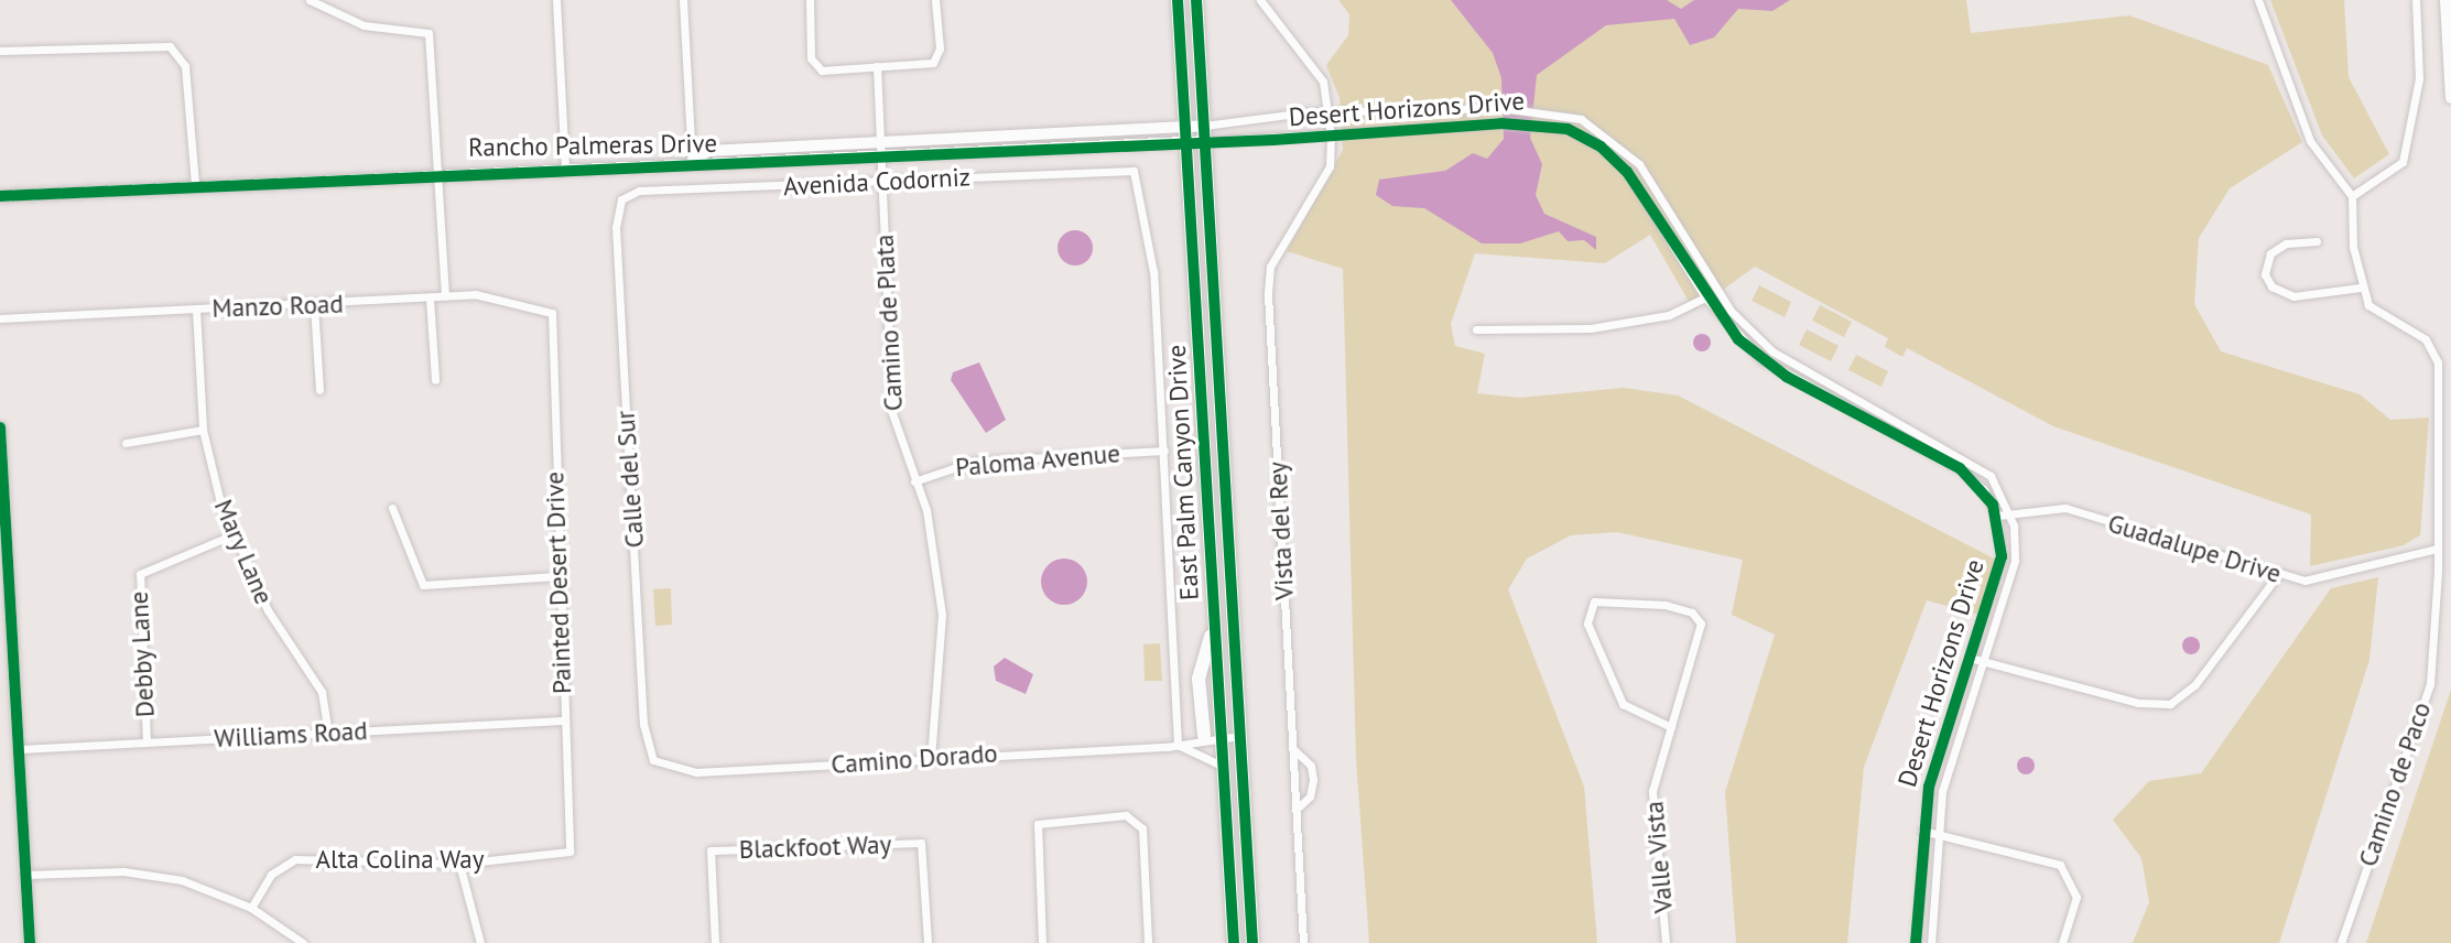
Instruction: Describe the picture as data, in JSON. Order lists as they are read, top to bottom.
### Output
{
  "streets": {
    "main road": ["East Palm Canyon Drive"],
    "street": [
      "Desert Horizons Drive",
      "Rancho Palmeras Drive",
      "Avenida Codorniz",
      "Manzo Road",
      "Camino de Plata",
      "Paloma Avenue",
      "Calle del Sur",
      "Vista del Rey",
      "Guadalupe Drive",
      "Mary Lane",
      "Painted Desert Drive",
      "Debby Lane",
      "Williams Road",
      "Camino Dorado",
      "Camino de Paco",
      "Blackfoot Way",
      "Valle Vista",
      "Alta Colina Way"
    ]
  },
  "crossings": [
    ["Desert Horizons Drive", "Rancho Palmeras Drive"],
    ["Desert Horizons Drive", "East Palm Canyon Drive"],
    ["Desert Horizons Drive", "Vista del Rey"],
    ["Desert Horizons Drive", "Guadalupe Drive"],
    ["Rancho Palmeras Drive", "Camino de Plata"],
    ["Rancho Palmeras Drive", "East Palm Canyon Drive"],
    ["Avenida Codorniz", "Camino de Plata"],
    ["Avenida Codorniz", "Paloma Avenue"],
    ["Avenida Codorniz", "Calle del Sur"],
    ["Manzo Road", "Mary Lane"],
    ["Manzo Road", "Painted Desert Drive"],
    ["Camino de Plata", "Paloma Avenue"],
    ["Camino de Plata", "Camino Dorado"],
    ["East Palm Canyon Drive", "Camino Dorado"],
    ["Calle del Sur", "Camino Dorado"],
    ["Guadalupe Drive", "Camino de Paco"],
    ["Mary Lane", "Debby Lane"],
    ["Mary Lane", "Williams Road"],
    ["Painted Desert Drive", "Williams Road"],
    ["Painted Desert Drive", "Alta Colina Way"],
    ["Debby Lane", "Williams Road"]
  ]
}
